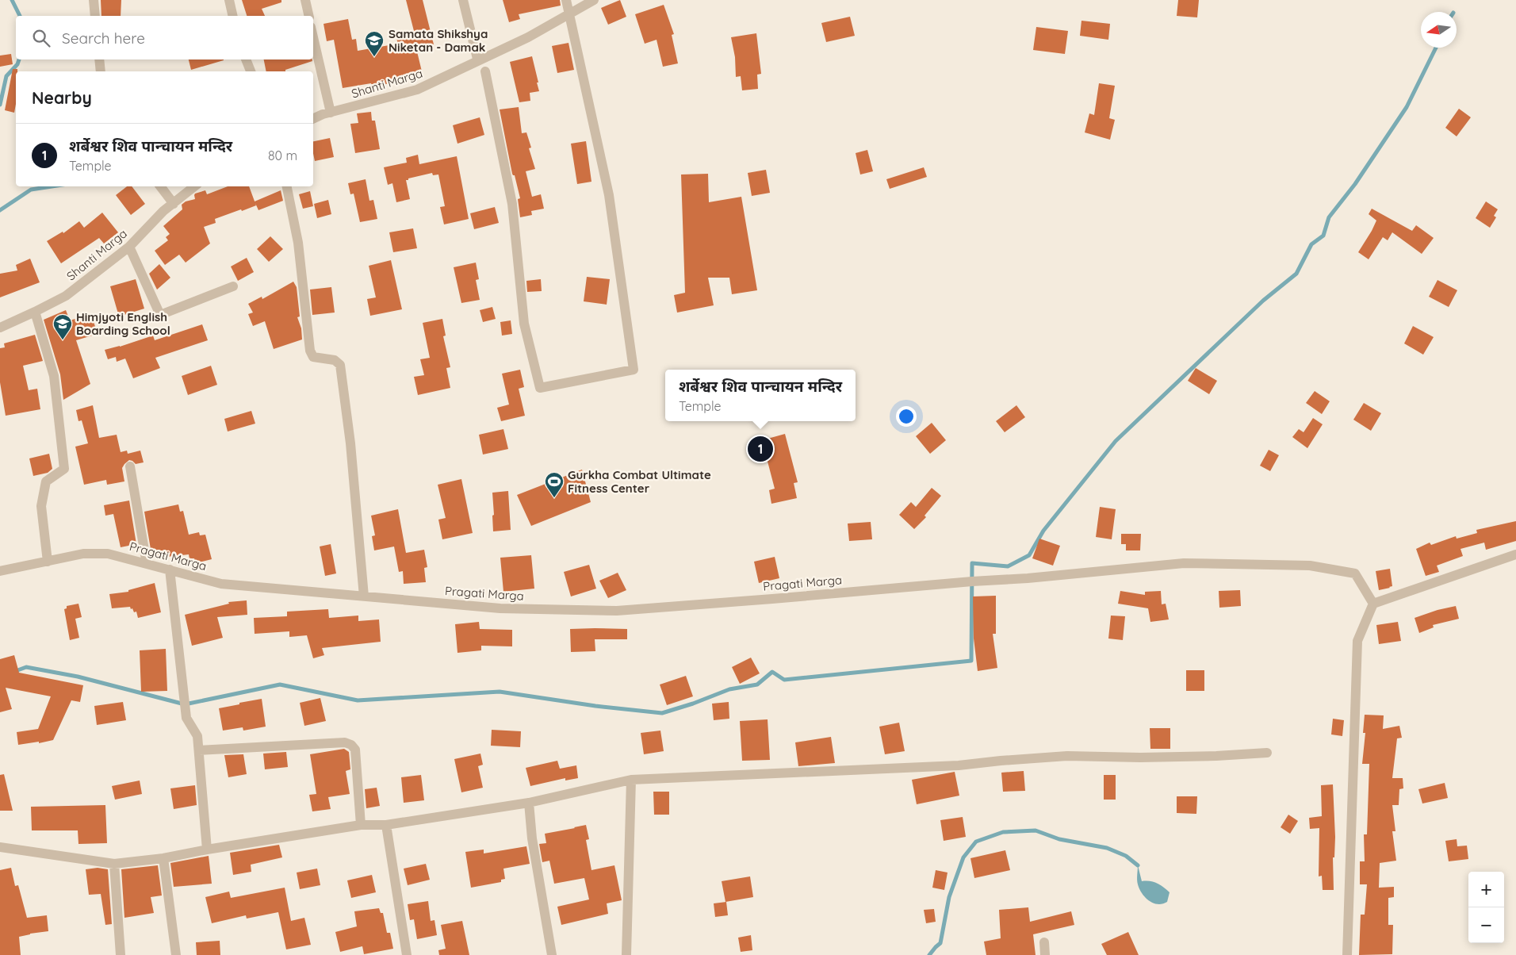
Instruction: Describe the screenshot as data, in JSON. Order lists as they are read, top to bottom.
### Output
{
  "streets": {
    "street": ["Shanti Marga", "Pragati Marga"]
  },
  "places": {
    "school or university": ["Samata Shikshya Niketan - Damak", "Himjyoti English Boarding School"],
    "sports": ["Gurkha Combat Ultimate Fitness Center"]
  },
  "north": "left",
  "page": {
    "search": "Search here",
    "heading": "Nearby",
    "list": [
      {
        "mark": "1",
        "name": "शर्बेश्वर शिव पान्चायन मन्दिर",
        "note": "Temple",
        "value": "80 m"
      }
    ],
    "popup": ["शर्बेश्वर शिव पान्चायन मन्दिर", "Temple"],
    "pins": "1",
    "map_buttons": ["+", "−"]
  }
}
